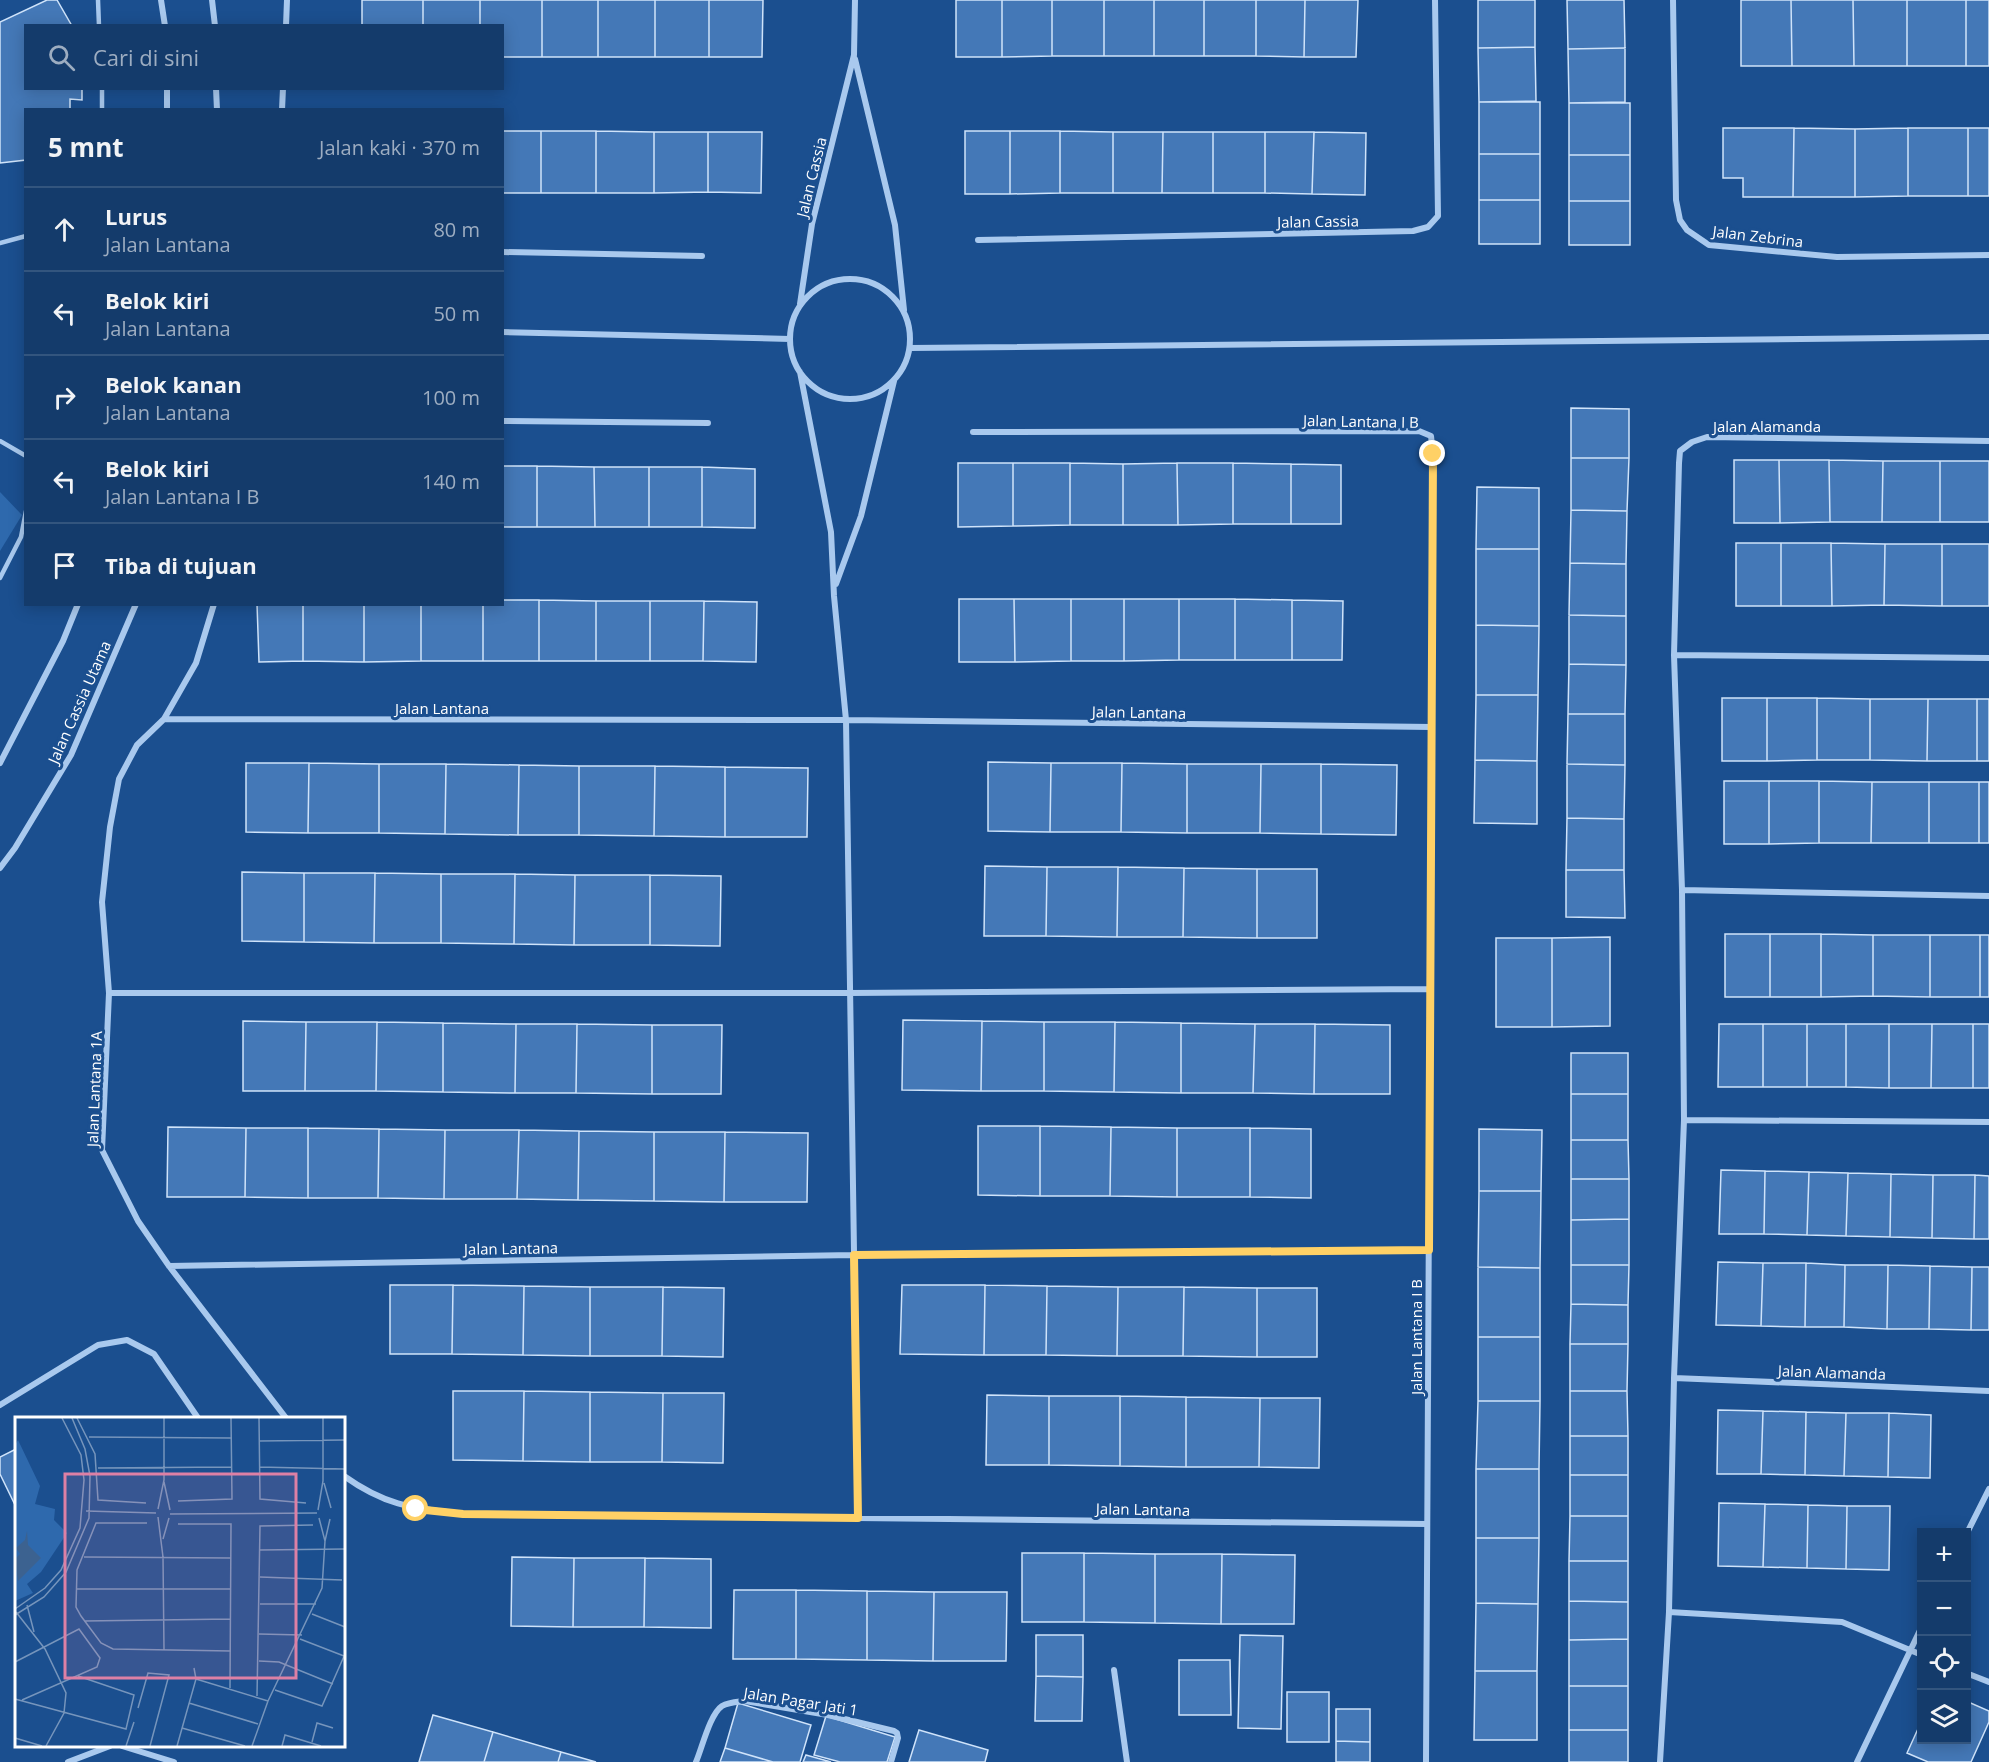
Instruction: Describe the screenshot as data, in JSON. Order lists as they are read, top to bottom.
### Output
{
  "streets": {
    "street": [
      "Jalan Cassia",
      "Jalan Zebrina",
      "Jalan Lantana I B",
      "Jalan Alamanda",
      "Jalan Cassia Utama",
      "Jalan Lantana",
      "Jalan Lantana 1A",
      "Jalan Pagar Jati 1"
    ]
  },
  "crossings": [
    ["Jalan Lantana I B", "Jalan Lantana"],
    ["Jalan Lantana", "Jalan Lantana 1A"]
  ],
  "page": {
    "search": "Cari di sini",
    "heading": ["5 mnt", "Jalan kaki · 370 m"],
    "list": [
      ["Lurus", "Jalan Lantana", "80 m"],
      ["Belok kiri", "Jalan Lantana", "50 m"],
      ["Belok kanan", "Jalan Lantana", "100 m"],
      ["Belok kiri", "Jalan Lantana I B", "140 m"],
      "Tiba di tujuan"
    ],
    "map_buttons": ["+", "−"]
  }
}
